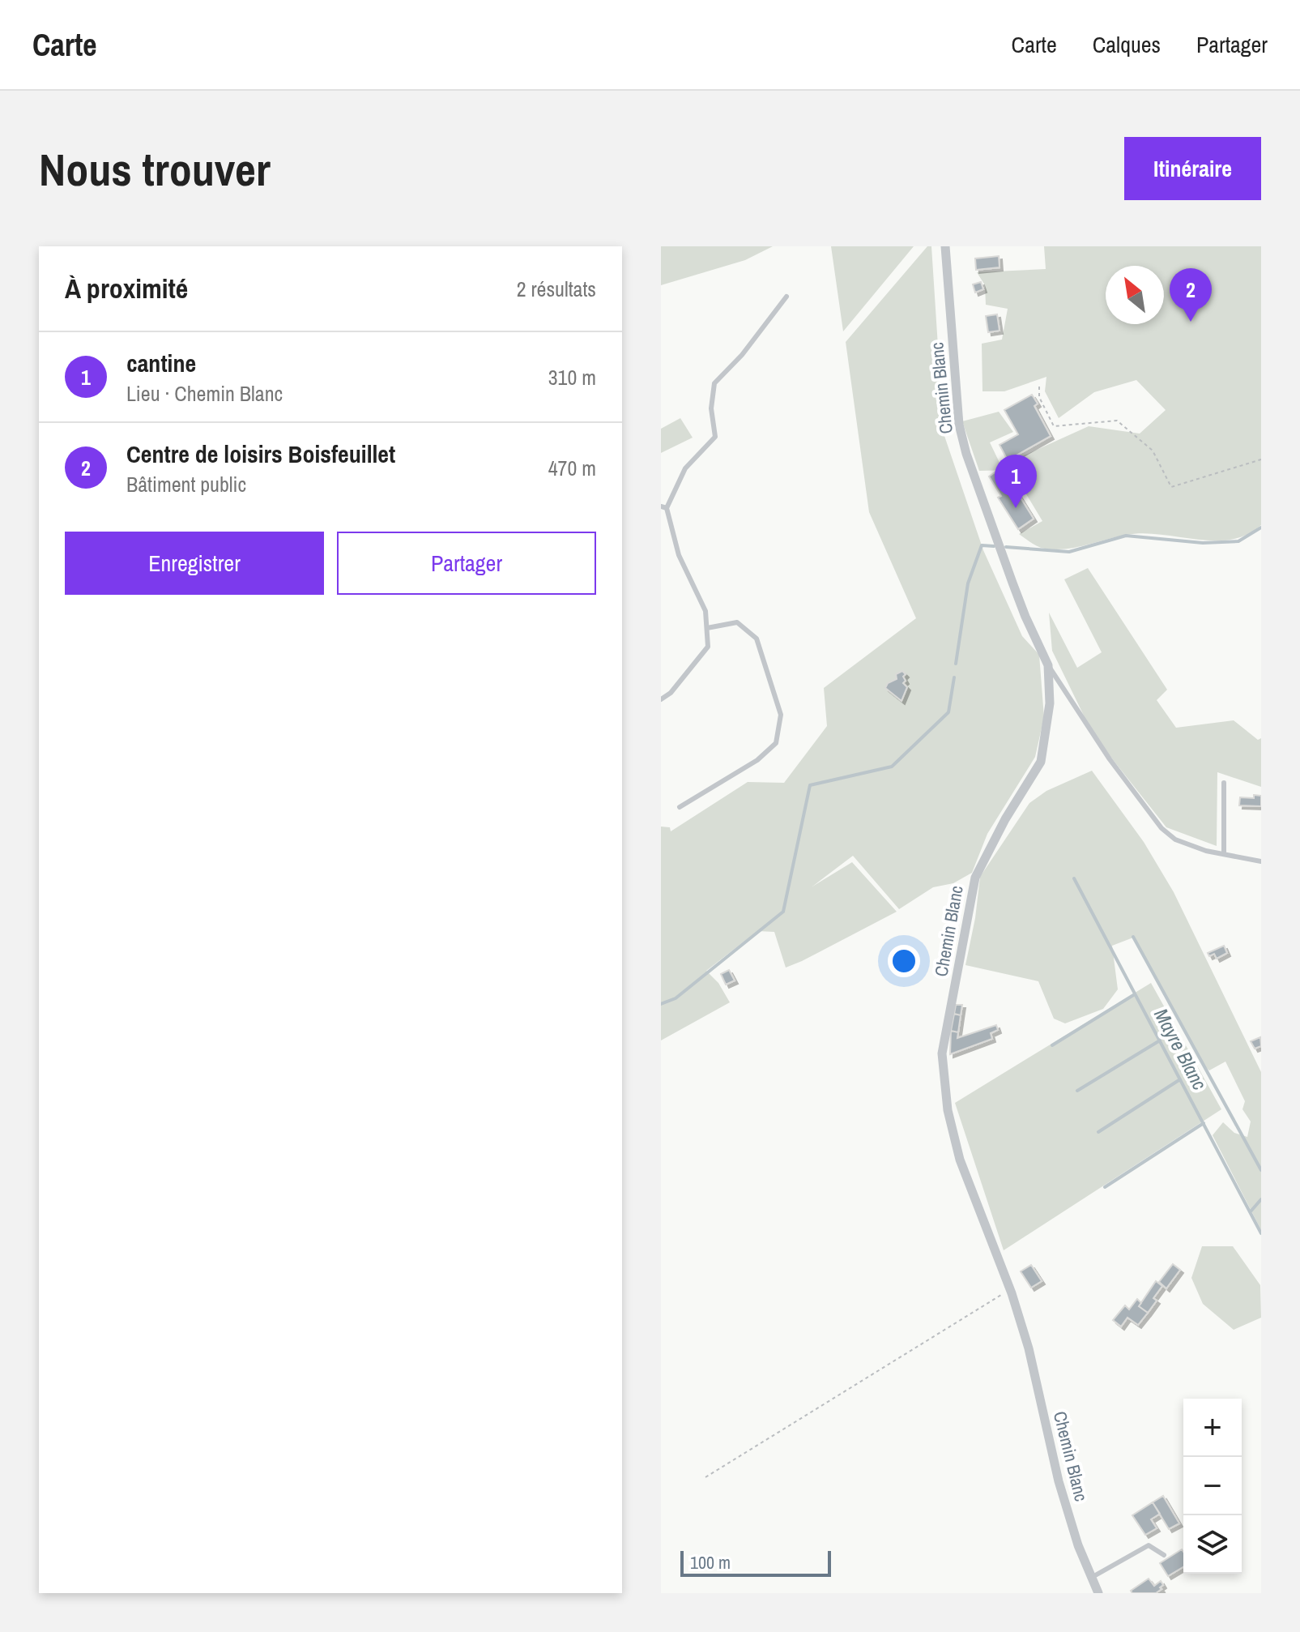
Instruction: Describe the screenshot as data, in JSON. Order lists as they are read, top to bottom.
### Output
{
  "streets": {
    "street": ["Chemin Blanc"]
  },
  "water": ["Mayre Blanc"],
  "scale_bar": "100 m",
  "north": "top left",
  "page": {
    "header": "Carte",
    "nav": ["Carte", "Calques", "Partager"],
    "buttons": [
      "Itinéraire",
      ["Enregistrer", "Partager"]
    ],
    "title": "Nous trouver",
    "heading": ["À proximité", "2 résultats"],
    "pins": ["2", "1"],
    "list": [
      {
        "mark": "1",
        "name": "cantine",
        "note": "Lieu · Chemin Blanc",
        "value": "310 m"
      },
      {
        "mark": "2",
        "name": "Centre de loisirs Boisfeuillet",
        "note": "Bâtiment public",
        "value": "470 m"
      }
    ],
    "map_buttons": ["+", "−"],
    "scale": "100 m"
  }
}
